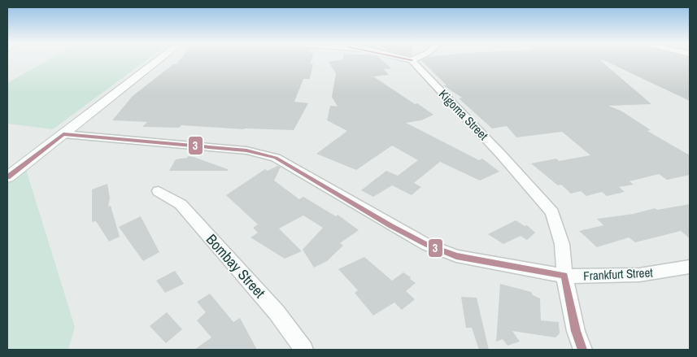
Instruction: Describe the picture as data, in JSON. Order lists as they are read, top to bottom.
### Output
{
  "streets": {
    "street": ["Kigoma Street", "Bombay Street", "Frankfurt Street"]
  },
  "crossings": [
    ["Kigoma Street", "Frankfurt Street"]
  ],
  "lines": ["transit line 3"]
}
